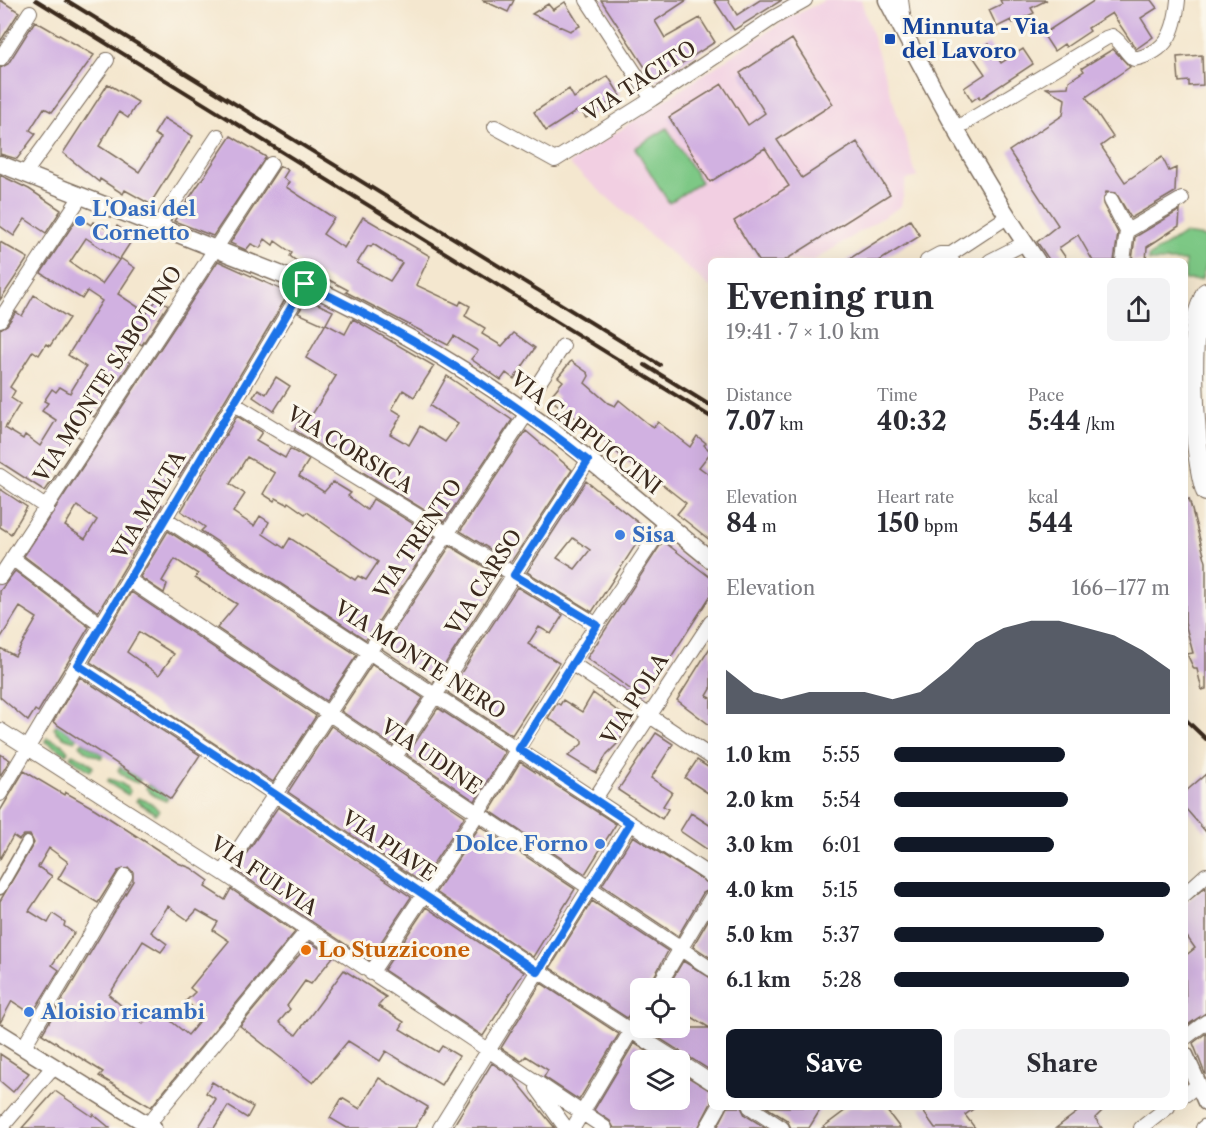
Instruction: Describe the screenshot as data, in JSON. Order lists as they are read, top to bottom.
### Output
{
  "streets": {
    "street": [
      "VIA TACITO",
      "VIA MONTE SABOTINO",
      "VIA CAPPUCCINI",
      "VIA CORSICA",
      "VIA MALTA",
      "VIA TRENTO",
      "VIA CARSO",
      "VIA MONTE NERO",
      "VIA POLA",
      "VIA UDINE",
      "VIA PIAVE",
      "VIA FULVIA"
    ]
  },
  "crossings": [
    ["VIA MONTE SABOTINO", "VIA CAPPUCCINI"],
    ["VIA CAPPUCCINI", "VIA MALTA"],
    ["VIA CAPPUCCINI", "VIA TRENTO"],
    ["VIA CAPPUCCINI", "VIA CARSO"],
    ["VIA CORSICA", "VIA MALTA"],
    ["VIA CORSICA", "VIA TRENTO"],
    ["VIA CORSICA", "VIA CARSO"],
    ["VIA MALTA", "VIA MONTE NERO"],
    ["VIA MALTA", "VIA UDINE"],
    ["VIA MALTA", "VIA PIAVE"],
    ["VIA MALTA", "VIA FULVIA"],
    ["VIA TRENTO", "VIA MONTE NERO"],
    ["VIA TRENTO", "VIA UDINE"],
    ["VIA TRENTO", "VIA PIAVE"],
    ["VIA TRENTO", "VIA FULVIA"],
    ["VIA CARSO", "VIA MONTE NERO"],
    ["VIA CARSO", "VIA UDINE"],
    ["VIA MONTE NERO", "VIA POLA"]
  ],
  "places": {
    "transit": ["Minnuta - Via del Lavoro"],
    "other": [
      "L'Oasi del Cornetto",
      "Sisa",
      "Dolce Forno",
      "Lo Stuzzicone",
      "Aloisio ricambi"
    ]
  },
  "page": {
    "heading": ["Evening run", "19:41 · 7 × 1.0 km"],
    "stats": [
      ["Distance", "7.07 km"],
      ["Time", "40:32"],
      ["Pace", "5:44 /km"],
      ["Elevation", "84 m"],
      ["Heart rate", "150 bpm"],
      ["kcal", "544"]
    ],
    "chart": ["Elevation", "166–177 m"],
    "list": [
      {
        "name": "1.0 km",
        "note": "5:55"
      },
      {
        "name": "2.0 km",
        "note": "5:54"
      },
      {
        "name": "3.0 km",
        "note": "6:01"
      },
      {
        "name": "4.0 km",
        "note": "5:15"
      },
      {
        "name": "5.0 km",
        "note": "5:37"
      },
      {
        "name": "6.1 km",
        "note": "5:28"
      }
    ],
    "buttons": ["Save", "Share"]
  }
}
